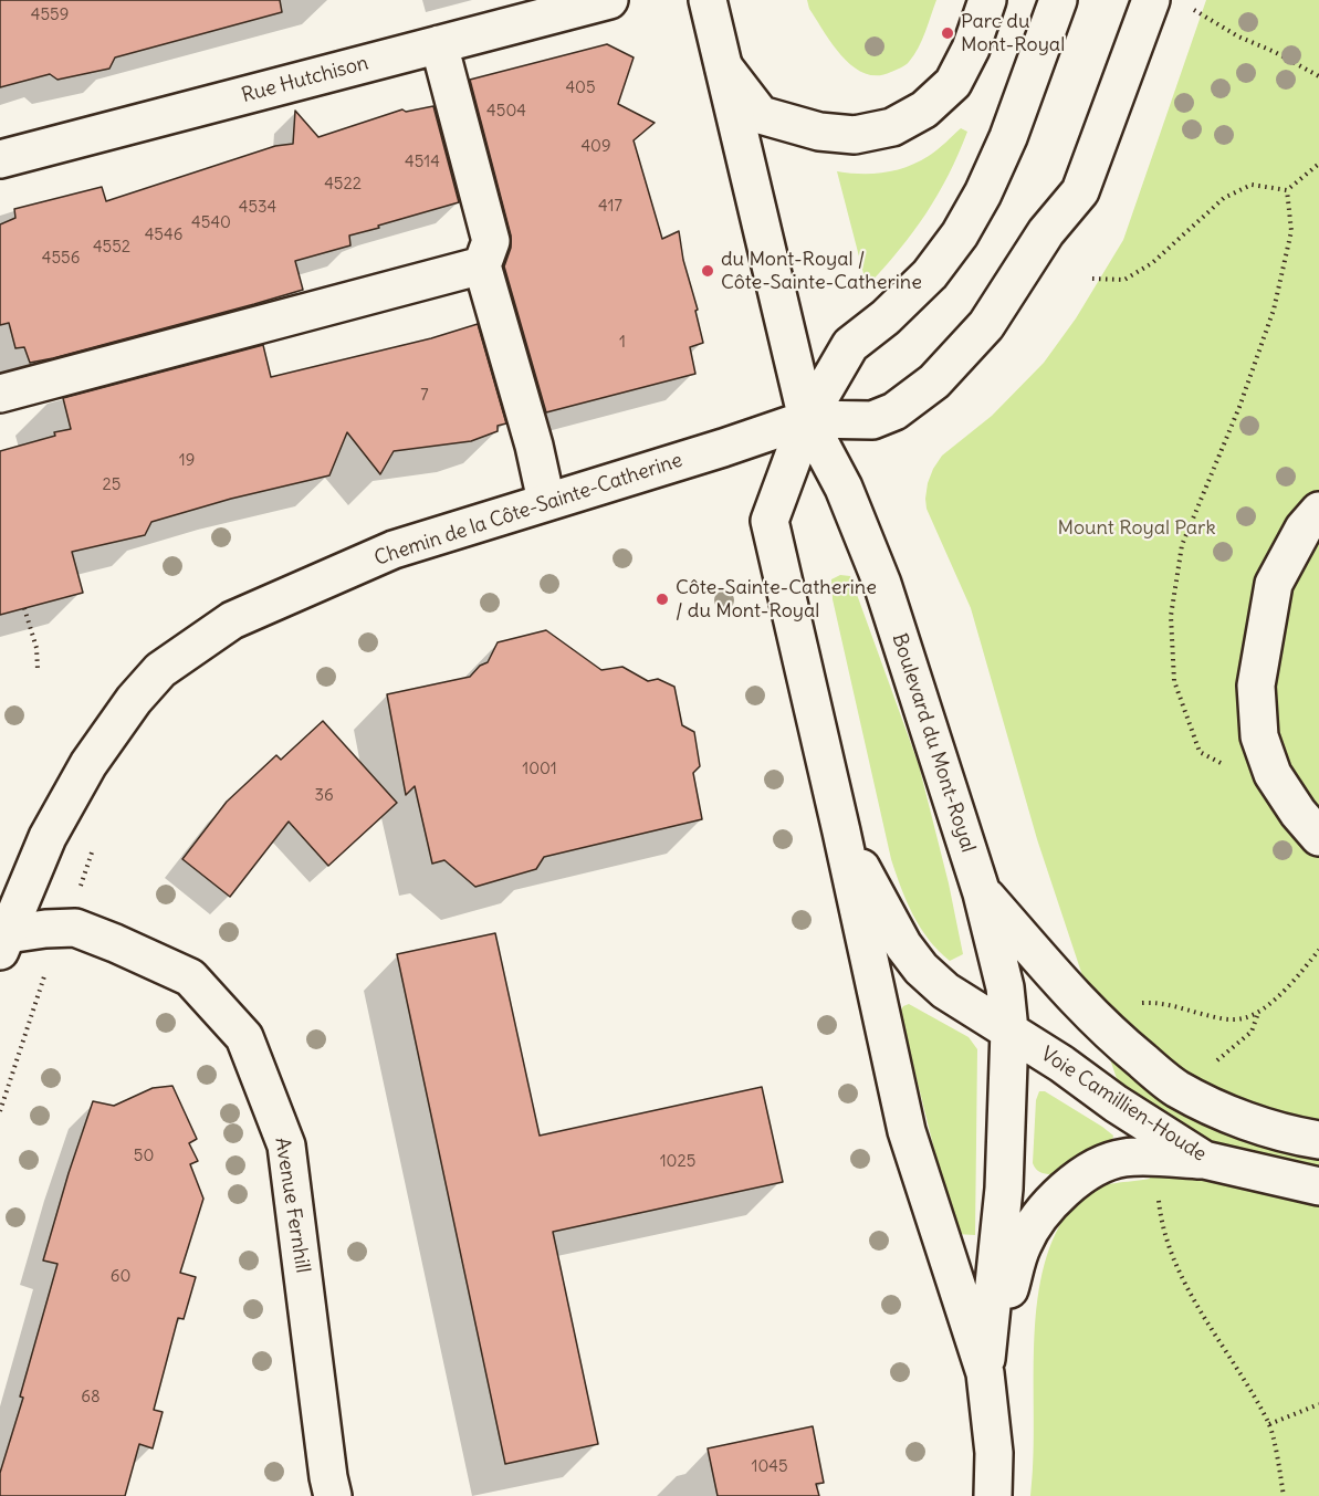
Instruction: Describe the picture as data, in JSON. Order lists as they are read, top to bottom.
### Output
{
  "streets": {
    "street": [
      "Rue Hutchison",
      "Chemin de la Côte-Sainte-Catherine",
      "Boulevard du Mont-Royal",
      "Voie Camillien-Houde",
      "Avenue Fernhill"
    ]
  },
  "crossings": [
    ["Chemin de la Côte-Sainte-Catherine", "Boulevard du Mont-Royal"],
    ["Chemin de la Côte-Sainte-Catherine", "Avenue Fernhill"],
    ["Boulevard du Mont-Royal", "Voie Camillien-Houde"]
  ],
  "parks": ["Mount Royal Park"],
  "places": ["Parc du Mont-Royal", "du Mont-Royal / Côte-Sainte-Catherine", "Côte-Sainte-Catherine / du Mont-Royal"],
  "house_numbers": [
    "4559",
    "405",
    "4504",
    "409",
    "4514",
    "4522",
    "417",
    "4534",
    "4540",
    "4546",
    "4552",
    "4556",
    "1",
    "7",
    "19",
    "25",
    "1001",
    "36",
    "50",
    "1025",
    "60",
    "68",
    "1045"
  ]
}
